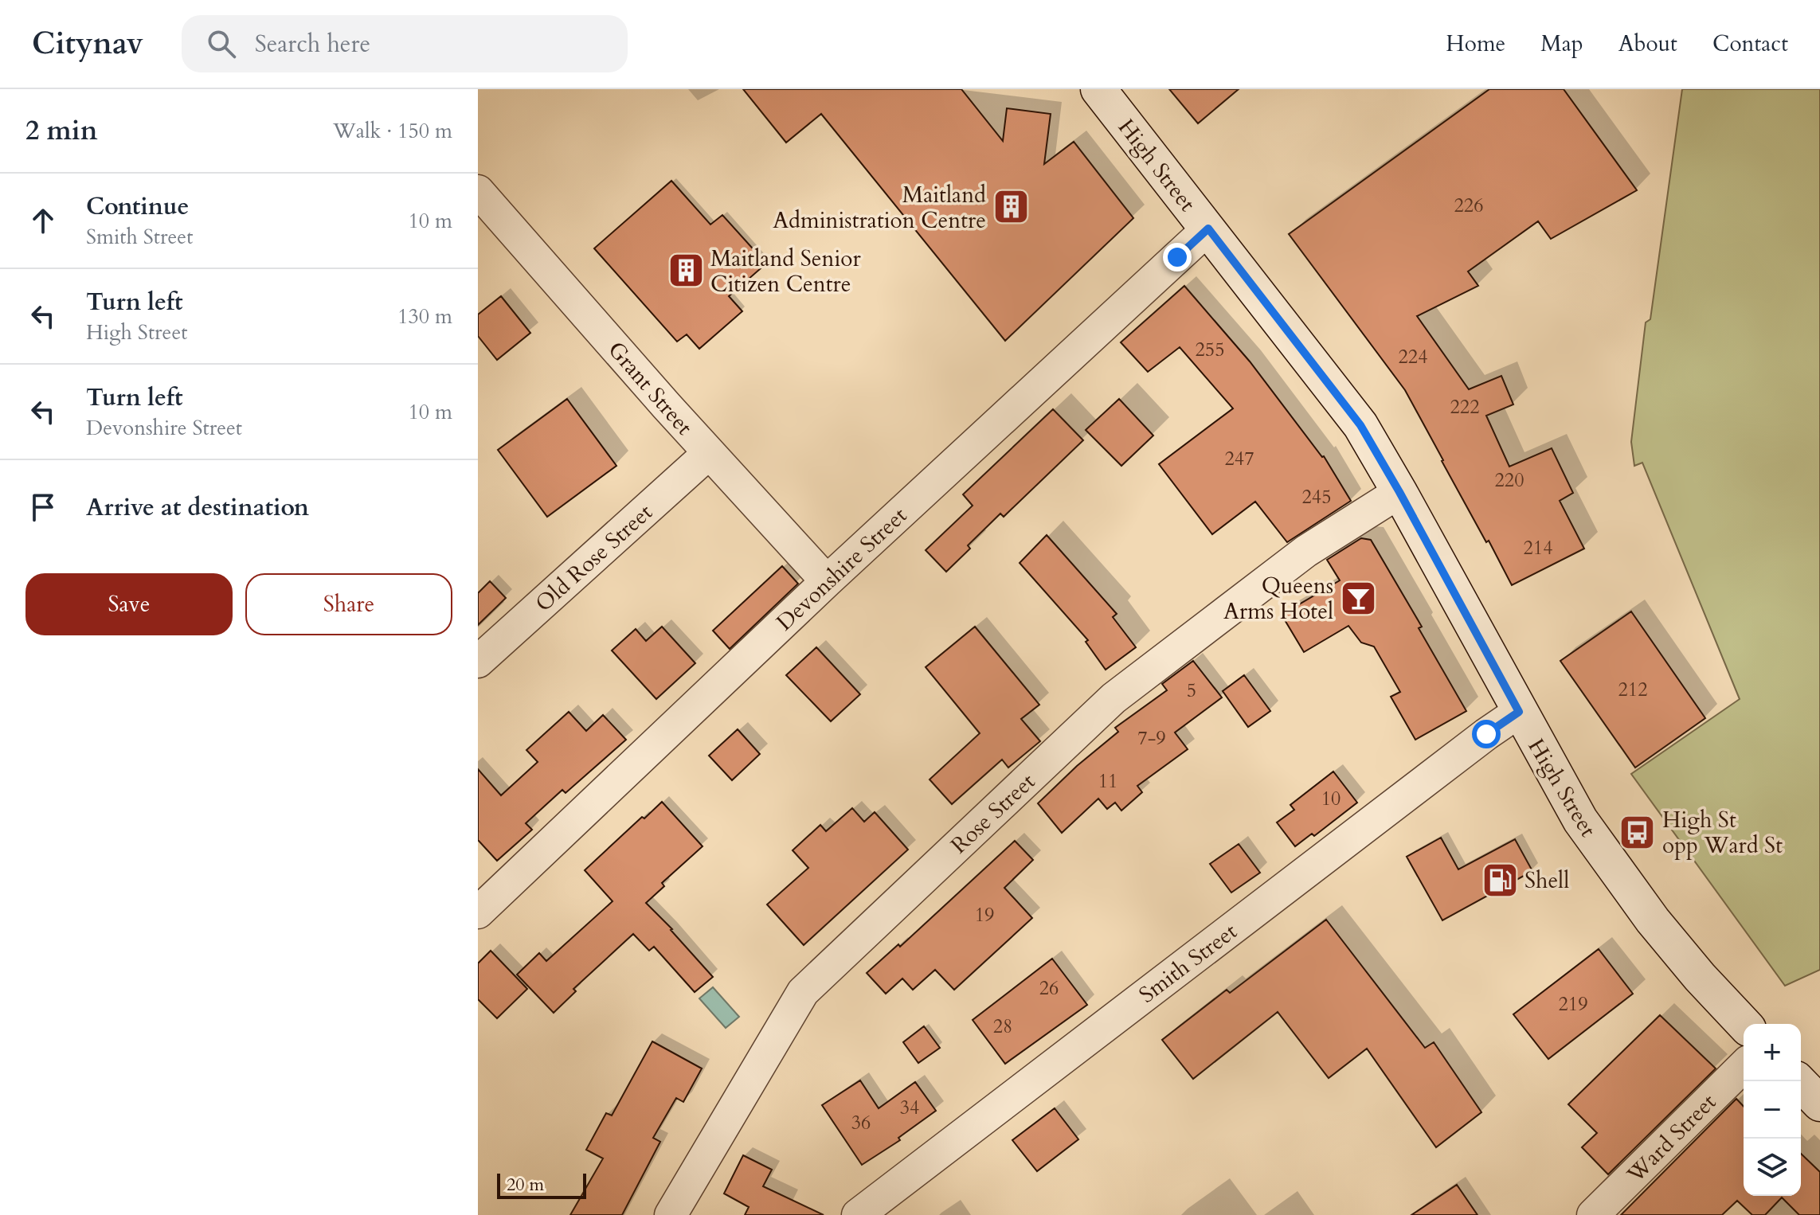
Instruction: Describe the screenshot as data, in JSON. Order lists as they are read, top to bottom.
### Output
{
  "streets": {
    "main road": ["High Street"],
    "street": [
      "Grant Street",
      "Old Rose Street",
      "Devonshire Street",
      "Rose Street",
      "Smith Street",
      "Ward Street"
    ]
  },
  "crossings": [
    ["High Street", "Devonshire Street"],
    ["High Street", "Rose Street"],
    ["High Street", "Smith Street"],
    ["Grant Street", "Old Rose Street"],
    ["Grant Street", "Devonshire Street"]
  ],
  "places": {
    "building": ["Maitland Administration Centre", "Maitland Senior Citizen Centre"],
    "bar": ["Queens Arms Hotel"],
    "bus stop": ["High St opp Ward St"],
    "fuel station": ["Shell"]
  },
  "house_numbers": [
    "226",
    "255",
    "224",
    "222",
    "247",
    "220",
    "245",
    "214",
    "212",
    "5",
    "7-9",
    "11",
    "10",
    "19",
    "26",
    "219",
    "28",
    "34",
    "36"
  ],
  "scale_bar": "20 m",
  "page": {
    "header": "Citynav",
    "search": "Search here",
    "nav": [
      "Home",
      "Map",
      "About",
      "Contact"
    ],
    "heading": ["2 min", "Walk · 150 m"],
    "list": [
      ["Continue", "Smith Street", "10 m"],
      ["Turn left", "High Street", "130 m"],
      ["Turn left", "Devonshire Street", "10 m"],
      "Arrive at destination"
    ],
    "buttons": ["Save", "Share"],
    "map_buttons": ["+", "−"],
    "scale": "20 m"
  }
}
